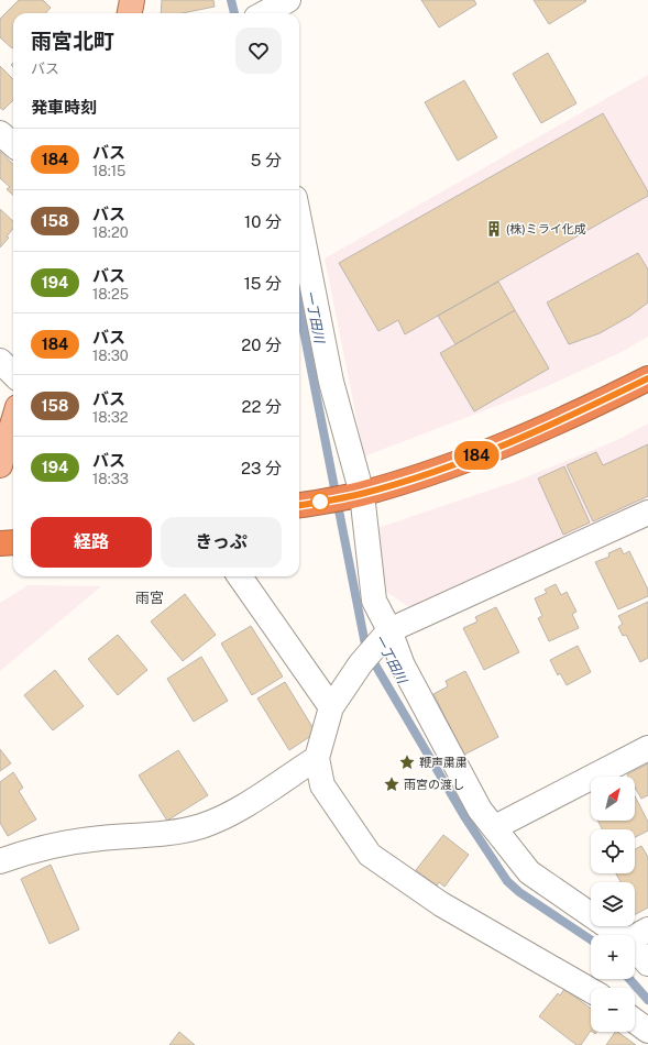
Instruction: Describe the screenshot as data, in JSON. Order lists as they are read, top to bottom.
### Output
{
  "districts": ["雨宮"],
  "water": ["一丁田川"],
  "places": {
    "building": ["(株)ミライ化成"],
    "place": ["鞭声粛粛", "雨宮の渡し"]
  },
  "lines": ["bus line 184"],
  "north": "top right",
  "page": {
    "on_map": "184",
    "heading": [
      ["雨宮北町", "バス"],
      "発車時刻"
    ],
    "list": [
      {
        "mark": "184",
        "name": "バス",
        "note": "18:15",
        "value": "5 分"
      },
      {
        "mark": "158",
        "name": "バス",
        "note": "18:20",
        "value": "10 分"
      },
      {
        "mark": "194",
        "name": "バス",
        "note": "18:25",
        "value": "15 分"
      },
      {
        "mark": "184",
        "name": "バス",
        "note": "18:30",
        "value": "20 分"
      },
      {
        "mark": "158",
        "name": "バス",
        "note": "18:32",
        "value": "22 分"
      },
      {
        "mark": "194",
        "name": "バス",
        "note": "18:33",
        "value": "23 分"
      }
    ],
    "buttons": ["経路", "きっぷ"],
    "map_buttons": ["+", "−"]
  }
}
